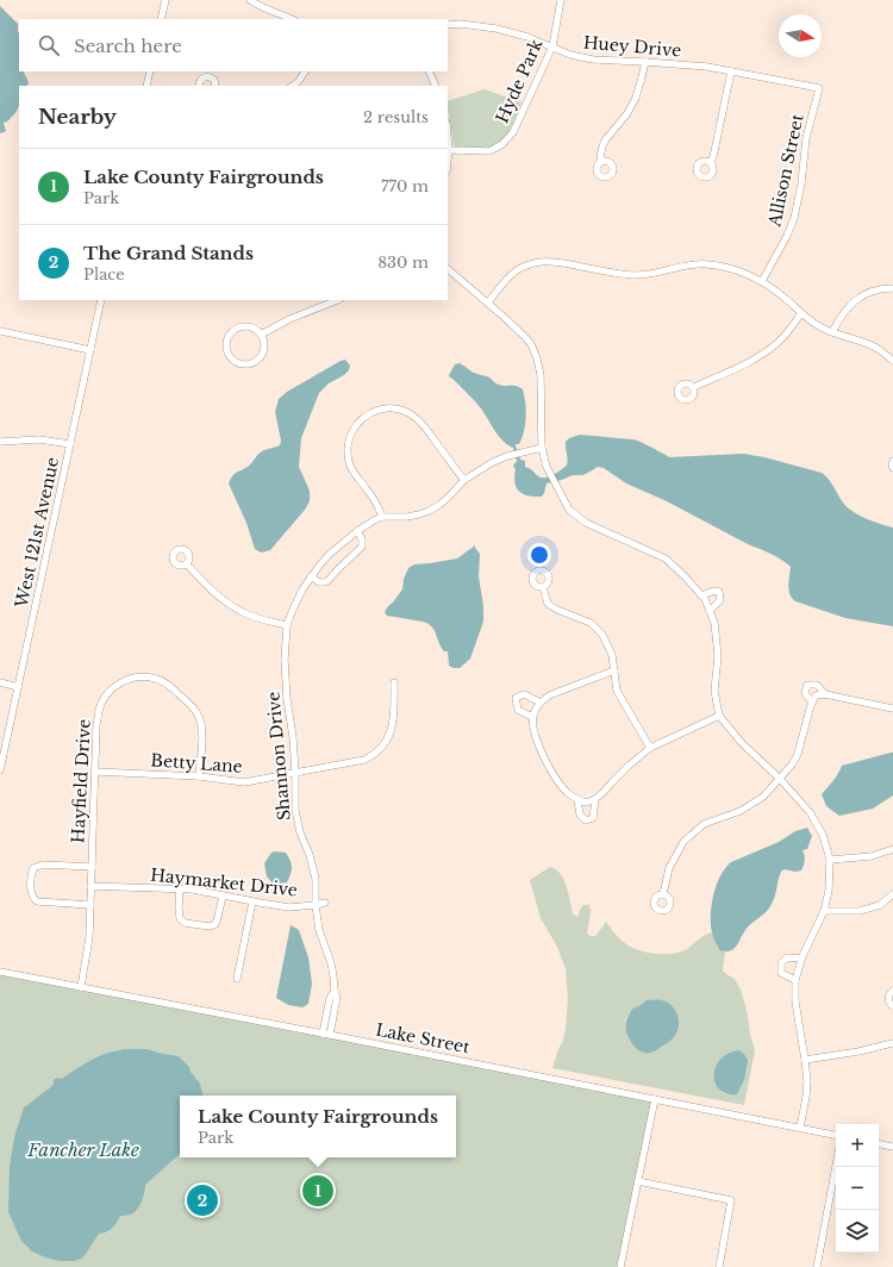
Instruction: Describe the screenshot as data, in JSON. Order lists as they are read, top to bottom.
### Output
{
  "streets": {
    "street": [
      "Huey Drive",
      "Hyde Park",
      "Allison Street",
      "West 121st Avenue",
      "Shannon Drive",
      "Betty Lane",
      "Hayfield Drive",
      "Haymarket Drive",
      "Lake Street"
    ]
  },
  "crossings": [
    ["Huey Drive", "Hyde Park"],
    ["Huey Drive", "Allison Street"],
    ["Shannon Drive", "Betty Lane"],
    ["Shannon Drive", "Haymarket Drive"],
    ["Shannon Drive", "Lake Street"],
    ["Betty Lane", "Hayfield Drive"],
    ["Hayfield Drive", "Haymarket Drive"],
    ["Hayfield Drive", "Lake Street"]
  ],
  "water": ["Fancher Lake"],
  "north": "right",
  "page": {
    "search": "Search here",
    "heading": ["Nearby", "2 results"],
    "list": [
      {
        "mark": "1",
        "name": "Lake County Fairgrounds",
        "note": "Park",
        "value": "770 m"
      },
      {
        "mark": "2",
        "name": "The Grand Stands",
        "note": "Place",
        "value": "830 m"
      }
    ],
    "popup": ["Lake County Fairgrounds", "Park"],
    "map_buttons": ["+", "−"],
    "pins": ["1", "2"]
  }
}
